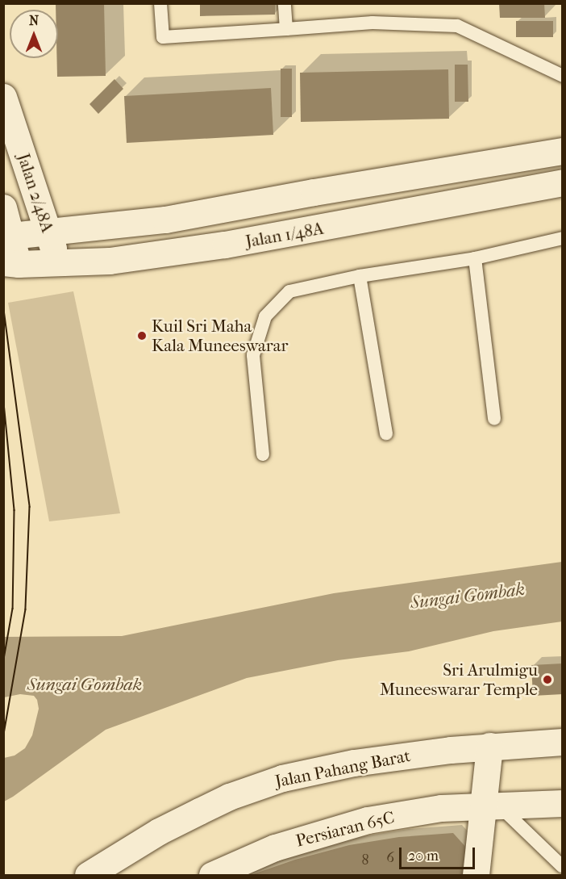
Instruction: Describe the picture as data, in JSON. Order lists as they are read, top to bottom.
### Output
{
  "streets": {
    "main road": [
      "Jalan 2/48A",
      "Jalan 1/48A",
      "Jalan Pahang Barat",
      "Persiaran 65C"
    ]
  },
  "crossings": [
    ["Jalan 2/48A", "Jalan 1/48A"]
  ],
  "water": ["Sungai Gombak"],
  "places": ["Kuil Sri Maha Kala Muneeswarar", "Sri Arulmigu Muneeswarar Temple"],
  "house_numbers": ["6", "8"],
  "scale_bar": "20 m",
  "north": "top"
}
